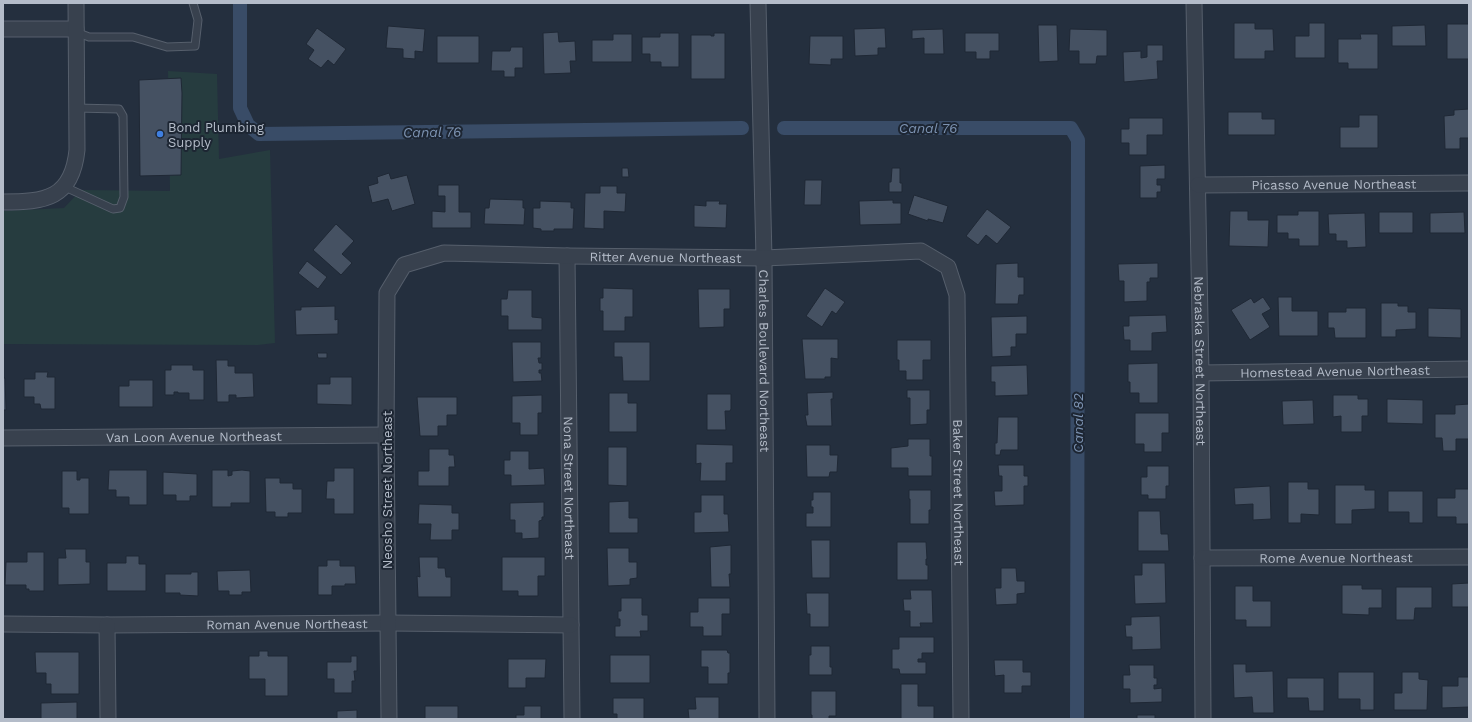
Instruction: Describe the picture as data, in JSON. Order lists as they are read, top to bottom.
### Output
{
  "streets": {
    "street": [
      "Picasso Avenue Northeast",
      "Ritter Avenue Northeast",
      "Charles Boulevard Northeast",
      "Nebraska Street Northeast",
      "Homestead Avenue Northeast",
      "Van Loon Avenue Northeast",
      "Nona Street Northeast",
      "Neosho Street Northeast",
      "Baker Street Northeast",
      "Rome Avenue Northeast",
      "Roman Avenue Northeast"
    ]
  },
  "crossings": [
    ["Picasso Avenue Northeast", "Nebraska Street Northeast"],
    ["Ritter Avenue Northeast", "Charles Boulevard Northeast"],
    ["Ritter Avenue Northeast", "Nona Street Northeast"],
    ["Ritter Avenue Northeast", "Neosho Street Northeast"],
    ["Ritter Avenue Northeast", "Baker Street Northeast"],
    ["Nebraska Street Northeast", "Homestead Avenue Northeast"],
    ["Nebraska Street Northeast", "Rome Avenue Northeast"],
    ["Van Loon Avenue Northeast", "Neosho Street Northeast"],
    ["Nona Street Northeast", "Roman Avenue Northeast"],
    ["Neosho Street Northeast", "Roman Avenue Northeast"]
  ],
  "water": ["Canal 76", "Canal 82"],
  "places": ["Bond Plumbing Supply"]
}
